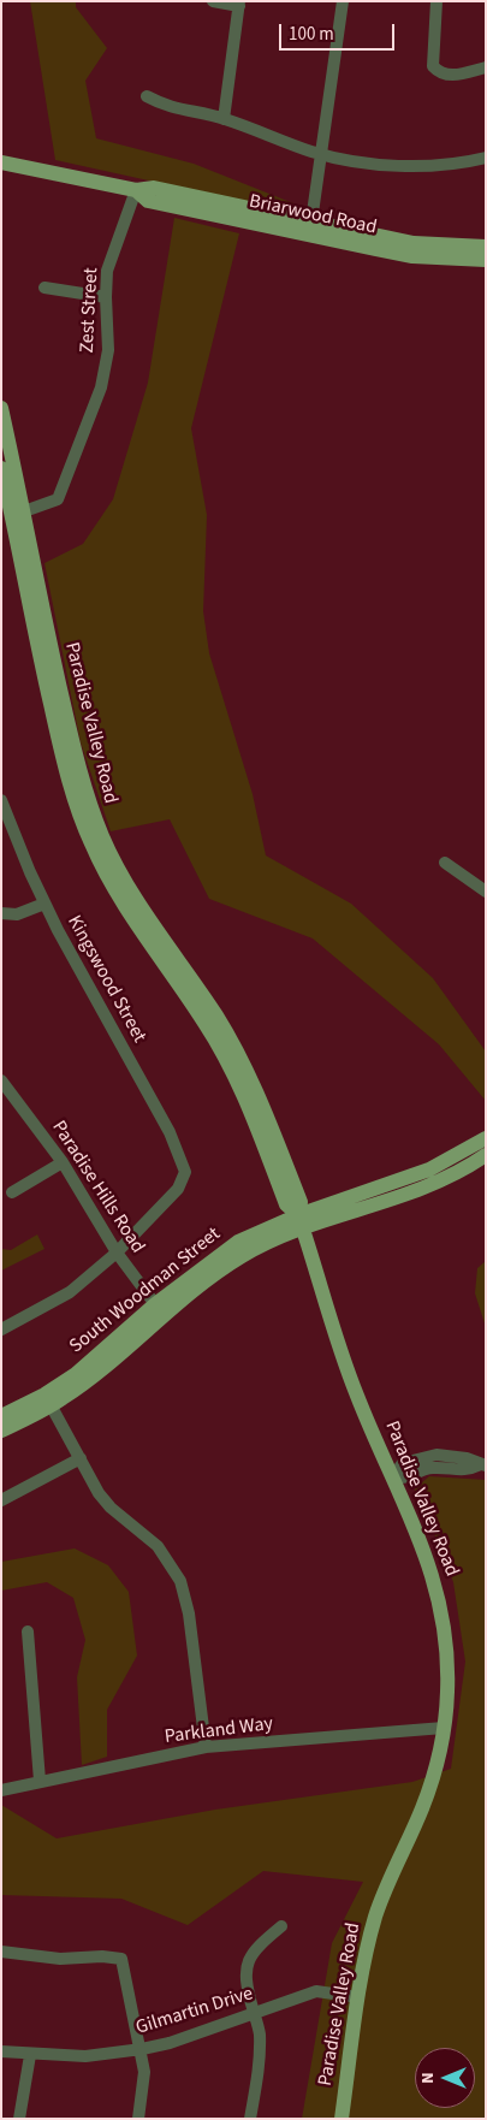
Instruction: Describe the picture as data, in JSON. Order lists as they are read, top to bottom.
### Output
{
  "streets": {
    "main road": ["Briarwood Road", "Paradise Valley Road", "South Woodman Street"],
    "street": [
      "Zest Street",
      "Kingswood Street",
      "Paradise Hills Road",
      "Parkland Way",
      "Gilmartin Drive"
    ]
  },
  "crossings": [
    ["Briarwood Road", "Zest Street"],
    ["Zest Street", "Paradise Valley Road"],
    ["Paradise Valley Road", "South Woodman Street"],
    ["Paradise Valley Road", "Parkland Way"],
    ["Paradise Valley Road", "Gilmartin Drive"],
    ["Kingswood Street", "Paradise Hills Road"],
    ["Paradise Hills Road", "South Woodman Street"]
  ],
  "scale_bar": "100 m",
  "north": "left"
}
